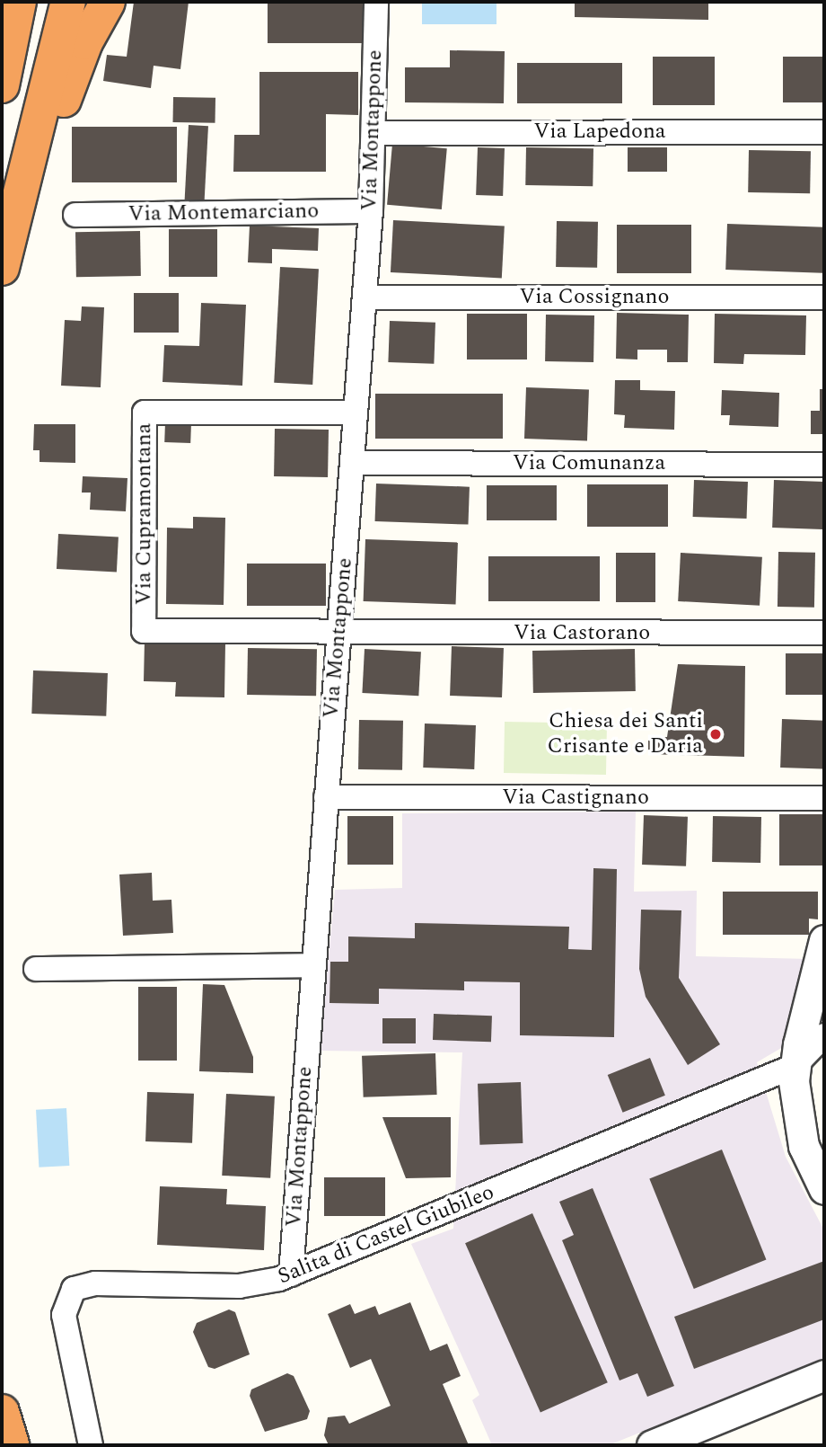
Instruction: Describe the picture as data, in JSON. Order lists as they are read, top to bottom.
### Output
{
  "streets": {
    "street": [
      "Via Montappone",
      "Via Lapedona",
      "Via Montemarciano",
      "Via Cossignano",
      "Via Comunanza",
      "Via Cupramontana",
      "Via Castorano",
      "Via Castignano",
      "Salita di Castel Giubileo"
    ]
  },
  "crossings": [
    ["Via Montappone", "Via Lapedona"],
    ["Via Montappone", "Via Montemarciano"],
    ["Via Montappone", "Via Cossignano"],
    ["Via Montappone", "Via Comunanza"],
    ["Via Montappone", "Via Cupramontana"],
    ["Via Montappone", "Via Castorano"],
    ["Via Montappone", "Via Castignano"],
    ["Via Montappone", "Salita di Castel Giubileo"],
    ["Via Cupramontana", "Via Castorano"]
  ],
  "places": ["Chiesa dei Santi Crisante e Daria"]
}
